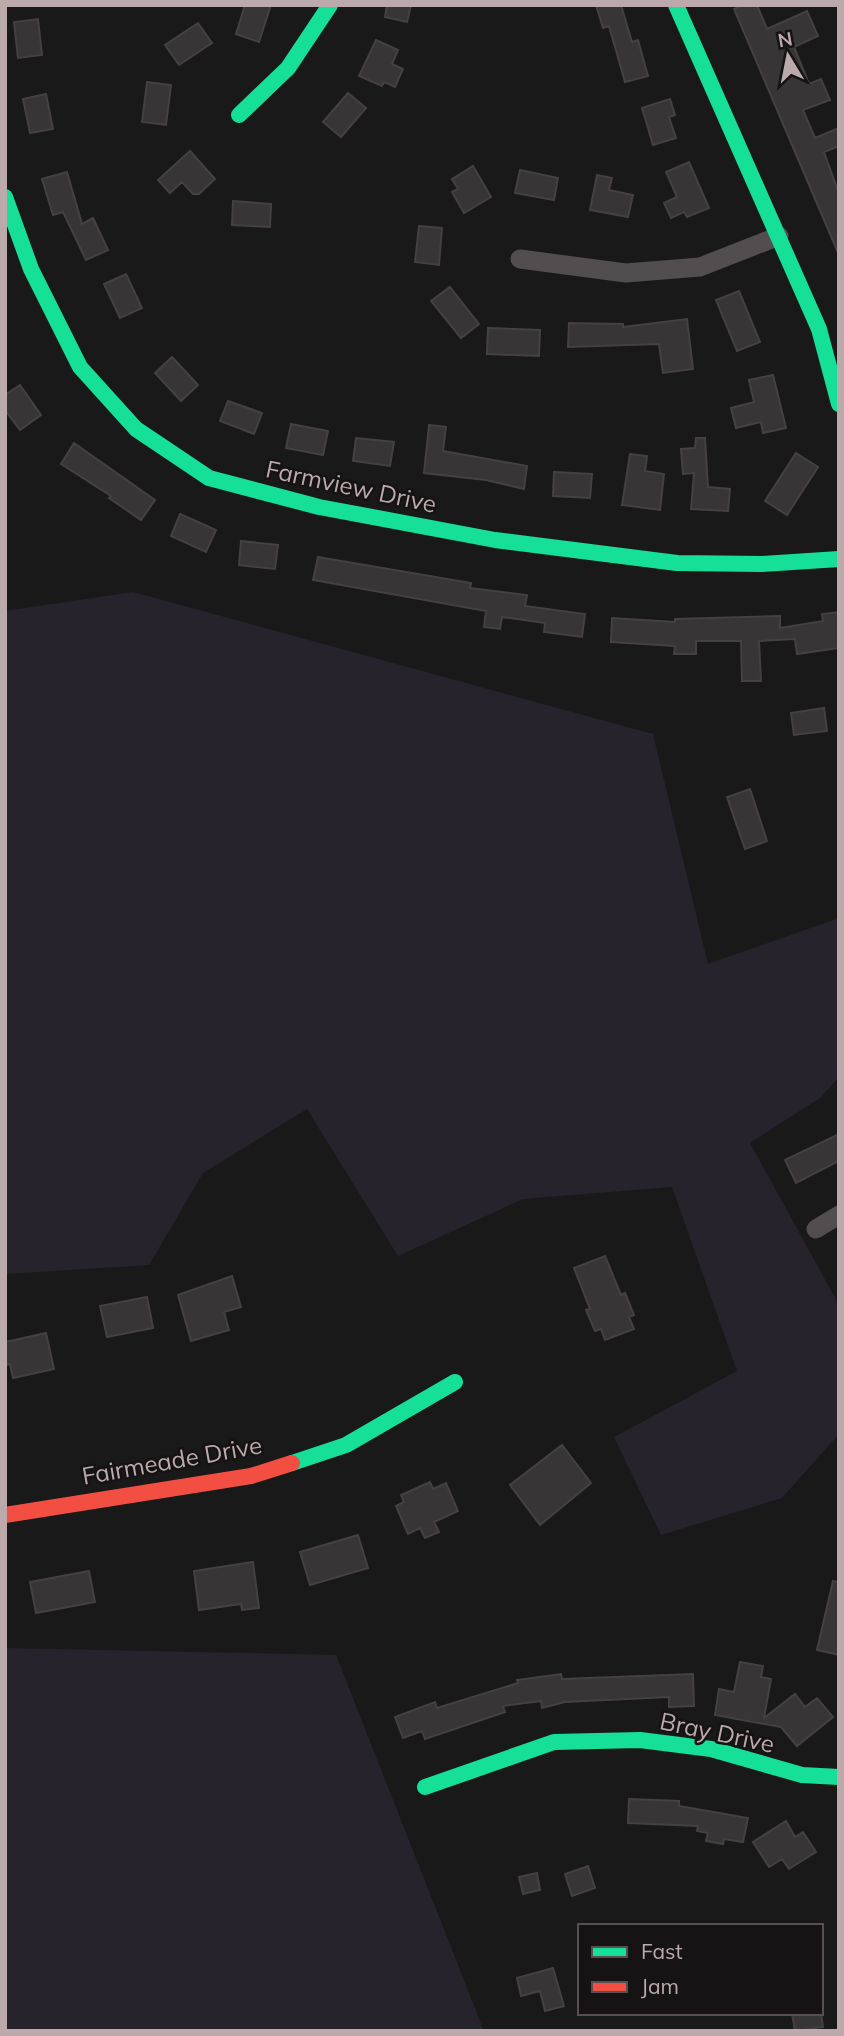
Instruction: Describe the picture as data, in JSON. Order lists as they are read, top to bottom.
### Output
{
  "streets": {
    "street": ["Farmview Drive", "Fairmeade Drive", "Bray Drive"]
  },
  "legend": ["Fast", "Jam"],
  "north": "top"
}
